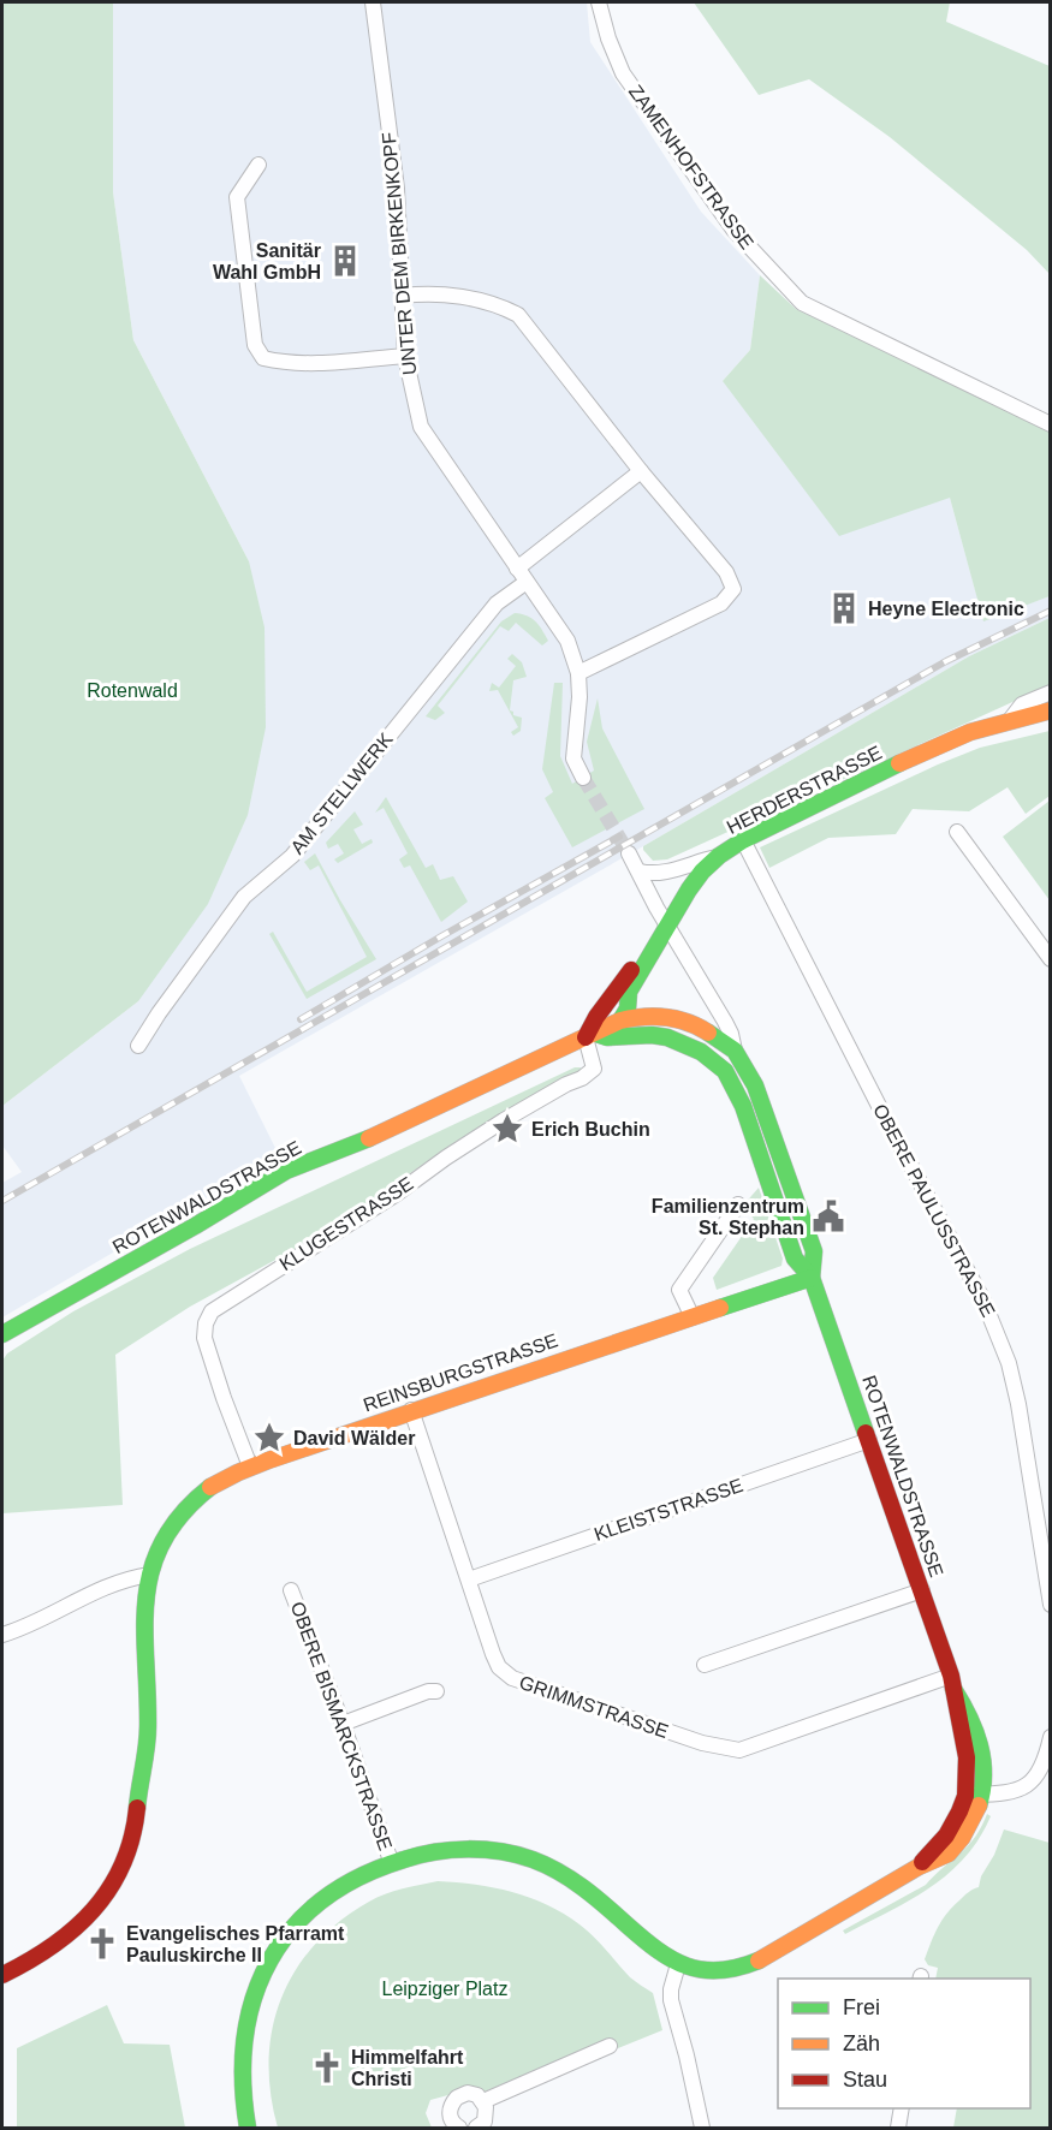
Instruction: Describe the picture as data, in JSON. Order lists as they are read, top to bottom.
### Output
{
  "streets": {
    "main road": ["HERDERSTRASSE", "ROTENWALDSTRASSE", "REINSBURGSTRASSE"],
    "street": [
      "ZAMENHOFSTRASSE",
      "UNTER DEM BIRKENKOPF",
      "AM STELLWERK",
      "OBERE PAULUSSTRASSE",
      "KLUGESTRASSE",
      "KLEISTSTRASSE",
      "GRIMMSTRASSE",
      "OBERE BISMARCKSTRASSE"
    ]
  },
  "crossings": [
    ["UNTER DEM BIRKENKOPF", "AM STELLWERK"],
    ["HERDERSTRASSE", "ROTENWALDSTRASSE"],
    ["HERDERSTRASSE", "OBERE PAULUSSTRASSE"],
    ["ROTENWALDSTRASSE", "KLUGESTRASSE"],
    ["ROTENWALDSTRASSE", "REINSBURGSTRASSE"],
    ["ROTENWALDSTRASSE", "KLEISTSTRASSE"],
    ["ROTENWALDSTRASSE", "GRIMMSTRASSE"],
    ["ROTENWALDSTRASSE", "OBERE BISMARCKSTRASSE"],
    ["KLUGESTRASSE", "REINSBURGSTRASSE"],
    ["REINSBURGSTRASSE", "GRIMMSTRASSE"],
    ["KLEISTSTRASSE", "GRIMMSTRASSE"]
  ],
  "parks": ["Rotenwald", "Leipziger Platz"],
  "places": {
    "building": ["Sanitär Wahl GmbH", "Heyne Electronic"],
    "place": ["Erich Buchin", "David Wälder"],
    "public building": ["Familienzentrum St. Stephan"],
    "church": ["Evangelisches Pfarramt Pauluskirche II", "Himmelfahrt Christi"]
  },
  "legend": ["Frei", "Zäh", "Stau"]
}
